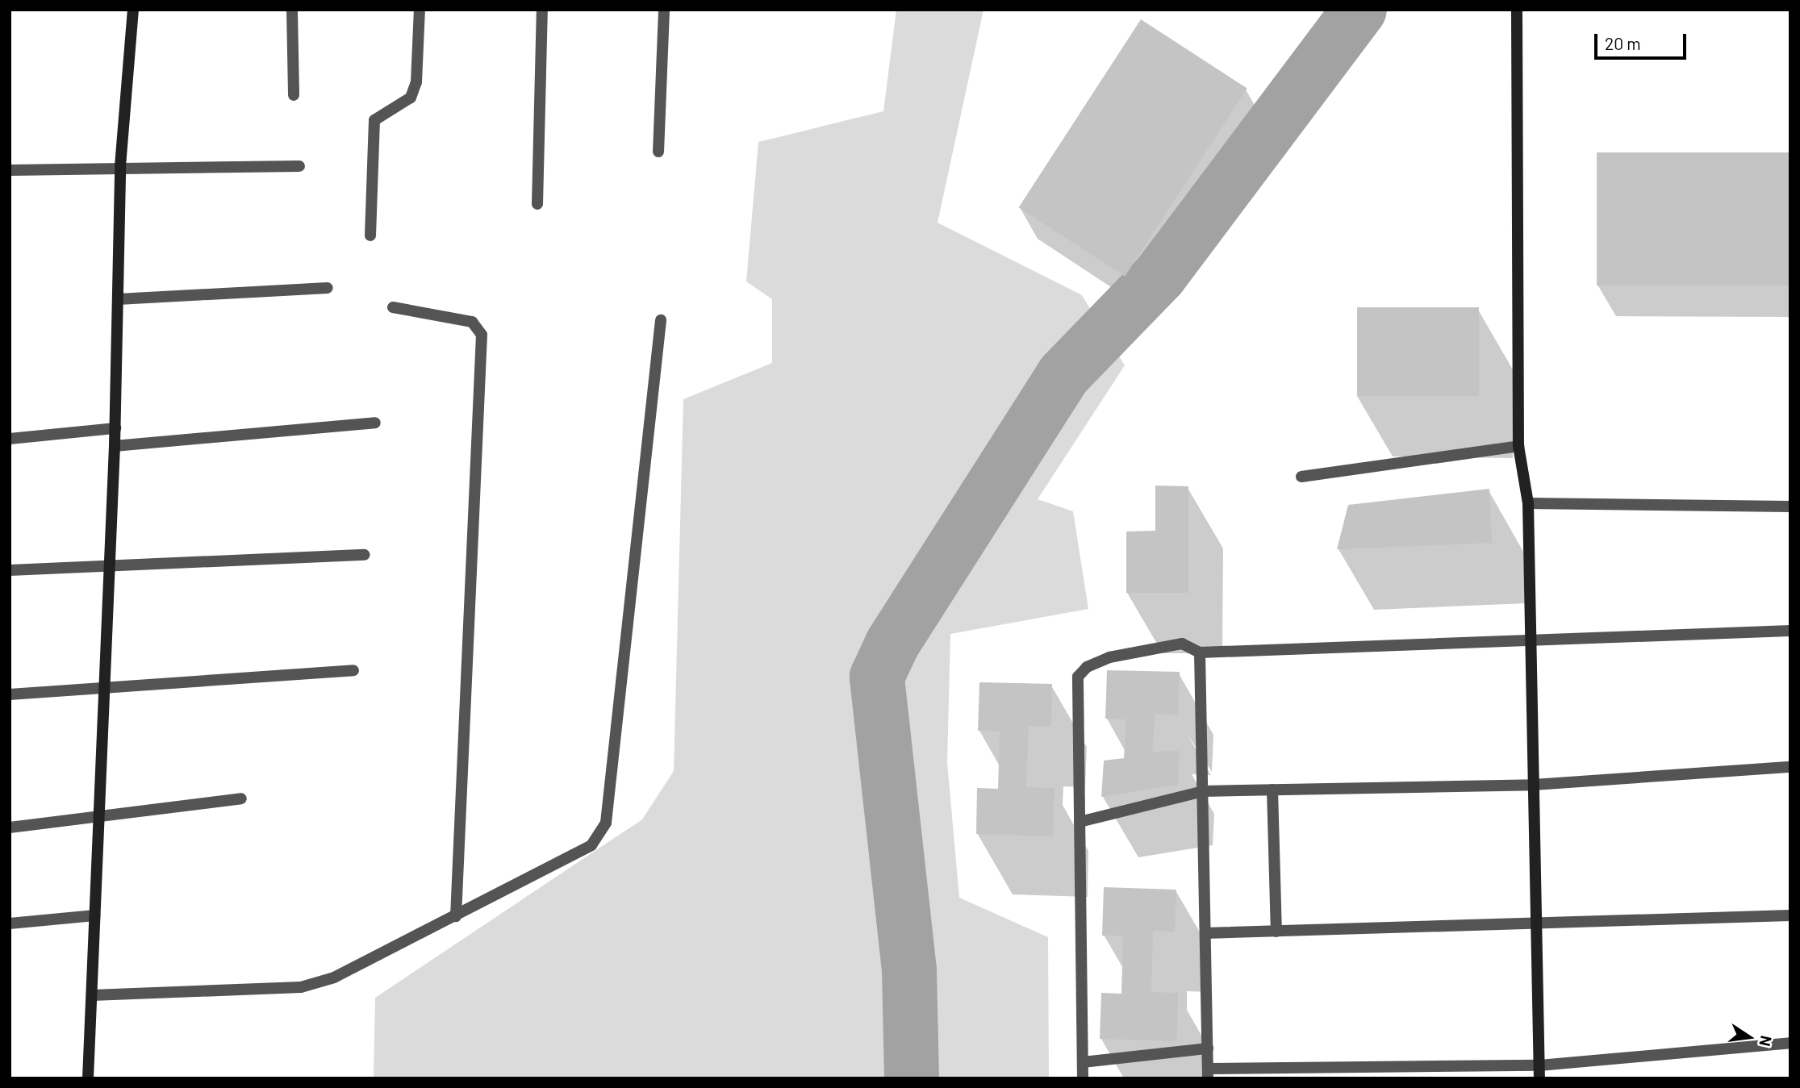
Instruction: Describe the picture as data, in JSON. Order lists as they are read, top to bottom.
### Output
{
  "scale_bar": "20 m",
  "north": "right"
}
